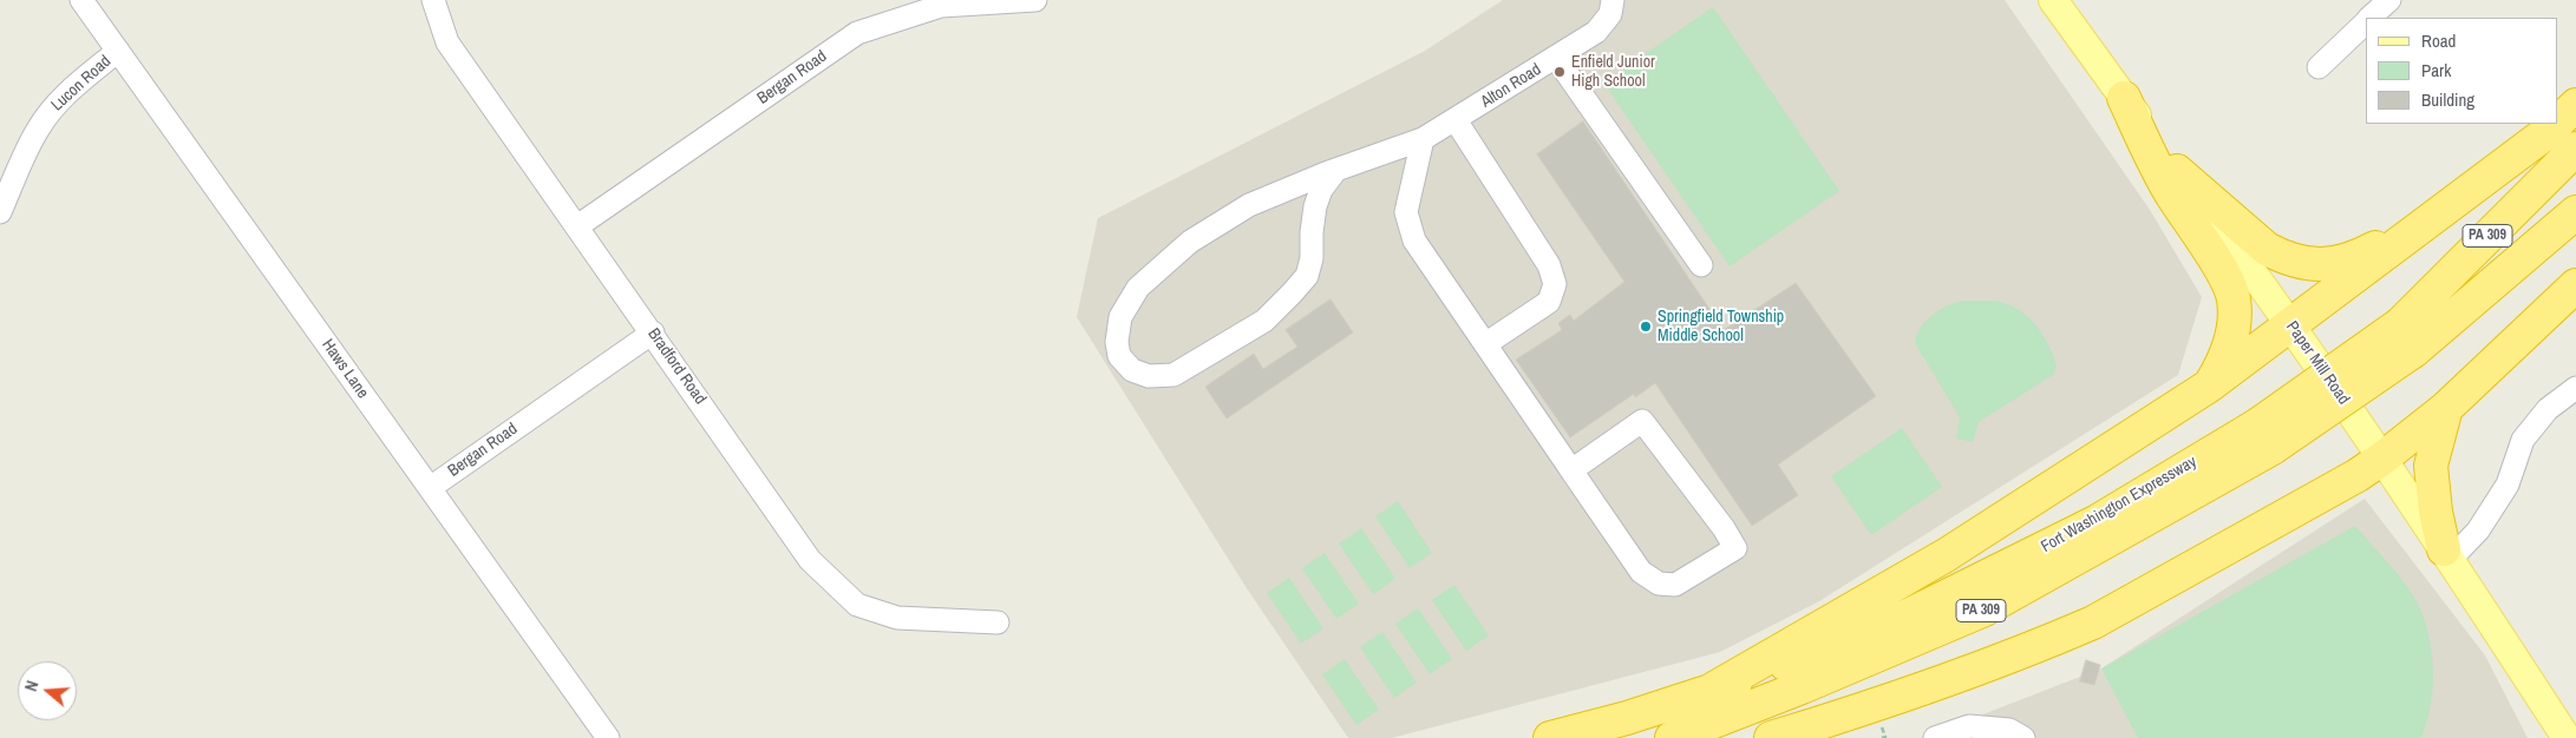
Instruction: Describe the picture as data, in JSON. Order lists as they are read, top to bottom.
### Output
{
  "streets": {
    "highway": ["PA 309", "Fort Washington Expressway"],
    "main road": ["Paper Mill Road"],
    "street": [
      "Bergan Road",
      "Lucon Road",
      "Alton Road",
      "Bradford Road",
      "Haws Lane"
    ]
  },
  "crossings": [
    ["Bergan Road", "Bradford Road"],
    ["Bergan Road", "Haws Lane"],
    ["Lucon Road", "Haws Lane"],
    ["PA 309", "Fort Washington Expressway"]
  ],
  "places": ["Enfield Junior High School", "Springfield Township Middle School"],
  "legend": ["Road", "Park", "Building"],
  "north": "left"
}
